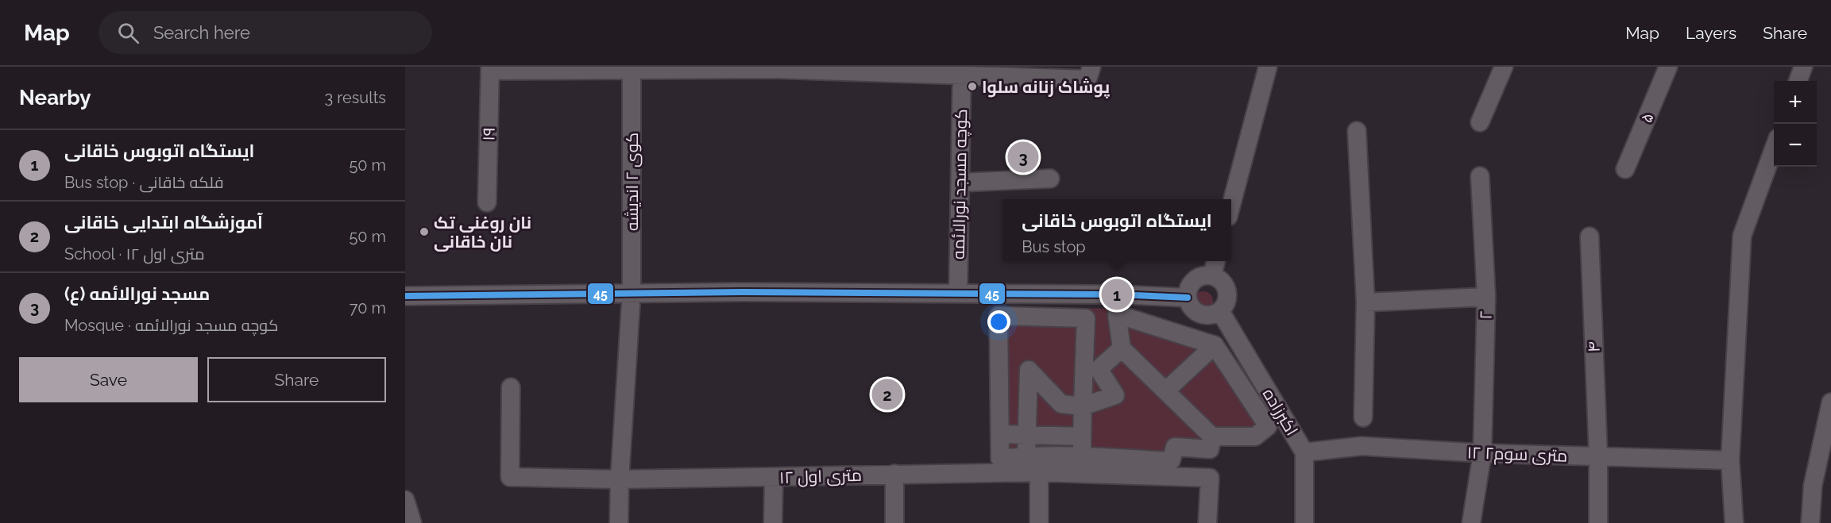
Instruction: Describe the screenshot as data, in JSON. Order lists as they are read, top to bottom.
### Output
{
  "streets": {
    "street": [
      "۵",
      "۱۹",
      "کوی ۲ اندیشه",
      "کوچه مسجد نورالائمه",
      "۲",
      "۴",
      "اکبرزاده",
      "۱۲ متری سوم۲",
      "۱۲ متری اول"
    ]
  },
  "crossings": [
    ["۲", "۱۲ متری سوم۲"],
    ["۴", "۱۲ متری سوم۲"],
    ["اکبرزاده", "۱۲ متری سوم۲"]
  ],
  "places": ["پوشاک زنانه سلوا", "نان روغنی تک نان خاقانی"],
  "lines": ["transit line 45"],
  "page": {
    "header": "Map",
    "search": "Search here",
    "nav": ["Map", "Layers", "Share"],
    "heading": ["Nearby", "3 results"],
    "map_buttons": ["+", "−"],
    "list": [
      {
        "mark": "1",
        "name": "ایستگاه اتوبوس خاقانی",
        "note": "Bus stop · فلکه خاقانی",
        "value": "50 m"
      },
      {
        "mark": "2",
        "name": "آموزشگاه ابتدایی خاقانی",
        "note": "School · ۱۲ متری اول",
        "value": "50 m"
      },
      {
        "mark": "3",
        "name": "مسجد نورالائمه (ع)",
        "note": "Mosque · کوچه مسجد نورالائمه",
        "value": "70 m"
      }
    ],
    "pins": ["3", "1", "2"],
    "popup": ["ایستگاه اتوبوس خاقانی", "Bus stop"],
    "buttons": ["Save", "Share"]
  }
}
